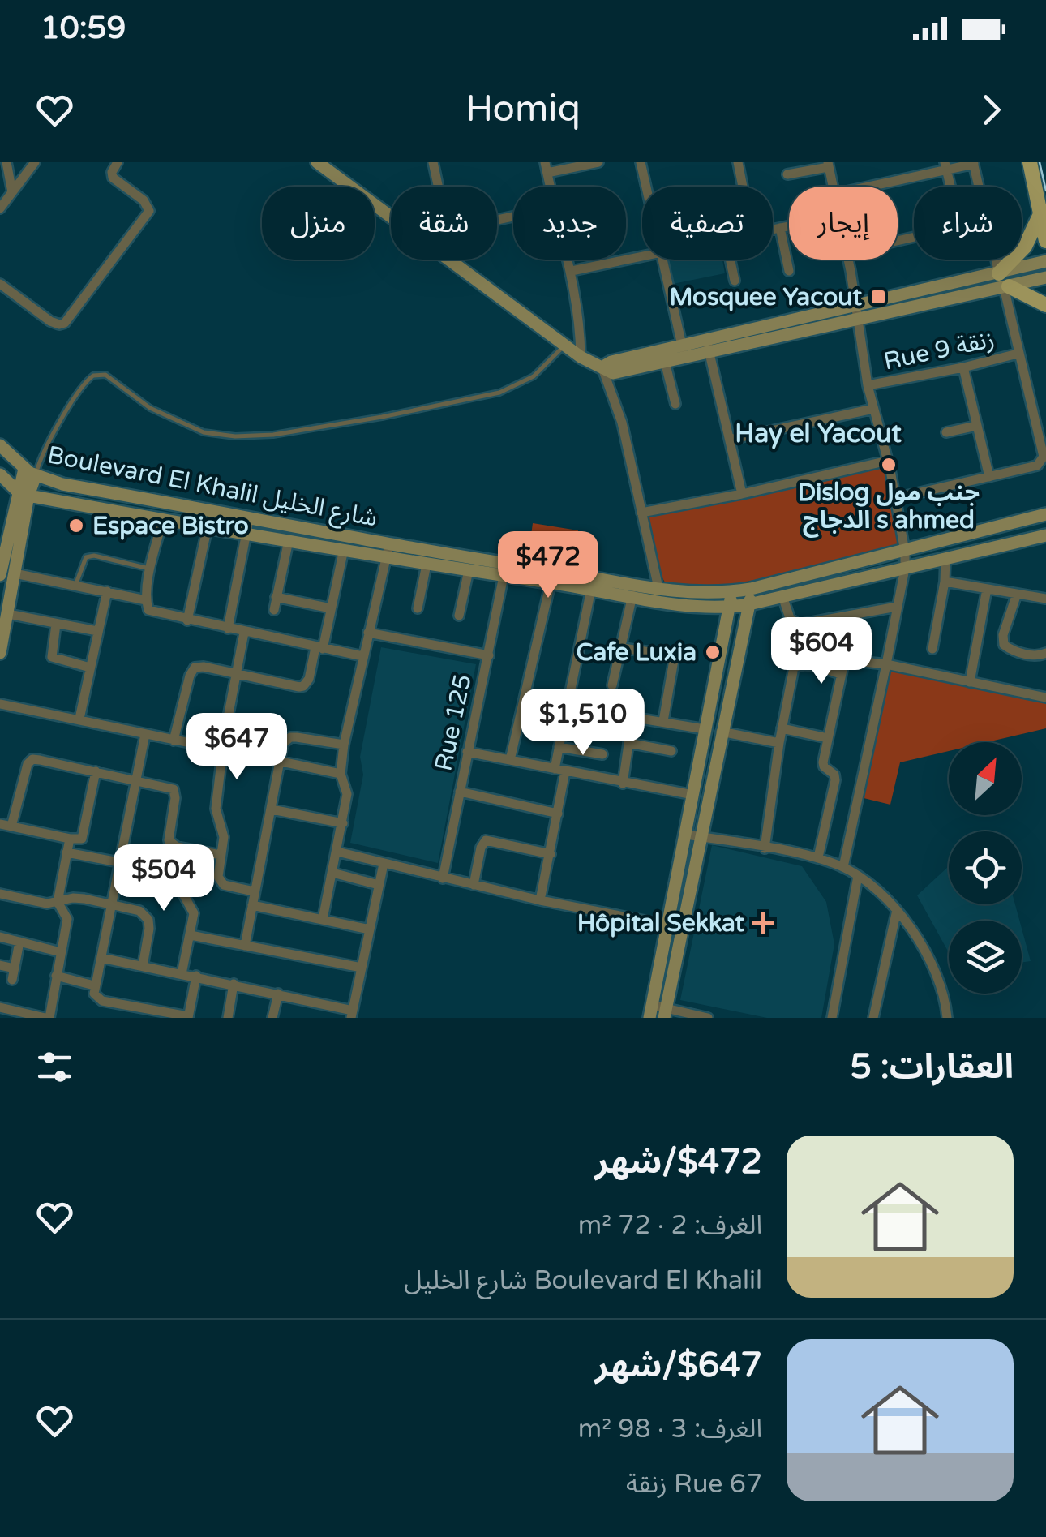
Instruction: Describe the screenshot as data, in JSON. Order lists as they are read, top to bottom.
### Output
{
  "streets": {
    "street": ["Rue 9 زنقة", "Boulevard El Khalil شارع الخليل", "Rue 125"]
  },
  "crossings": [
    ["Boulevard El Khalil شارع الخليل", "Rue 125"]
  ],
  "districts": ["Hay el Yacout"],
  "places": {
    "transit": ["Mosquee Yacout"],
    "other": ["Dislog جنب مول الدجاج s ahmed", "Espace Bistro", "Cafe Luxia"],
    "health": ["Hôpital Sekkat"]
  },
  "north": "top right",
  "page": {
    "status": "10:59",
    "header": "Homiq",
    "chip": [
      "شراء",
      "إيجار",
      "تصفية",
      "جديد",
      "شقة",
      "منزل"
    ],
    "price": [
      "$472",
      "$604",
      "$1,510",
      "$647",
      "$504"
    ],
    "heading": "العقارات: 5",
    "list": [
      {
        "name": "$472/شهر",
        "note": "الغرف: 2 · 72 m² · Boulevard El Khalil شارع الخليل"
      },
      {
        "name": "$647/شهر",
        "note": "الغرف: 3 · 98 m² · Rue 67 زنقة"
      }
    ]
  }
}
